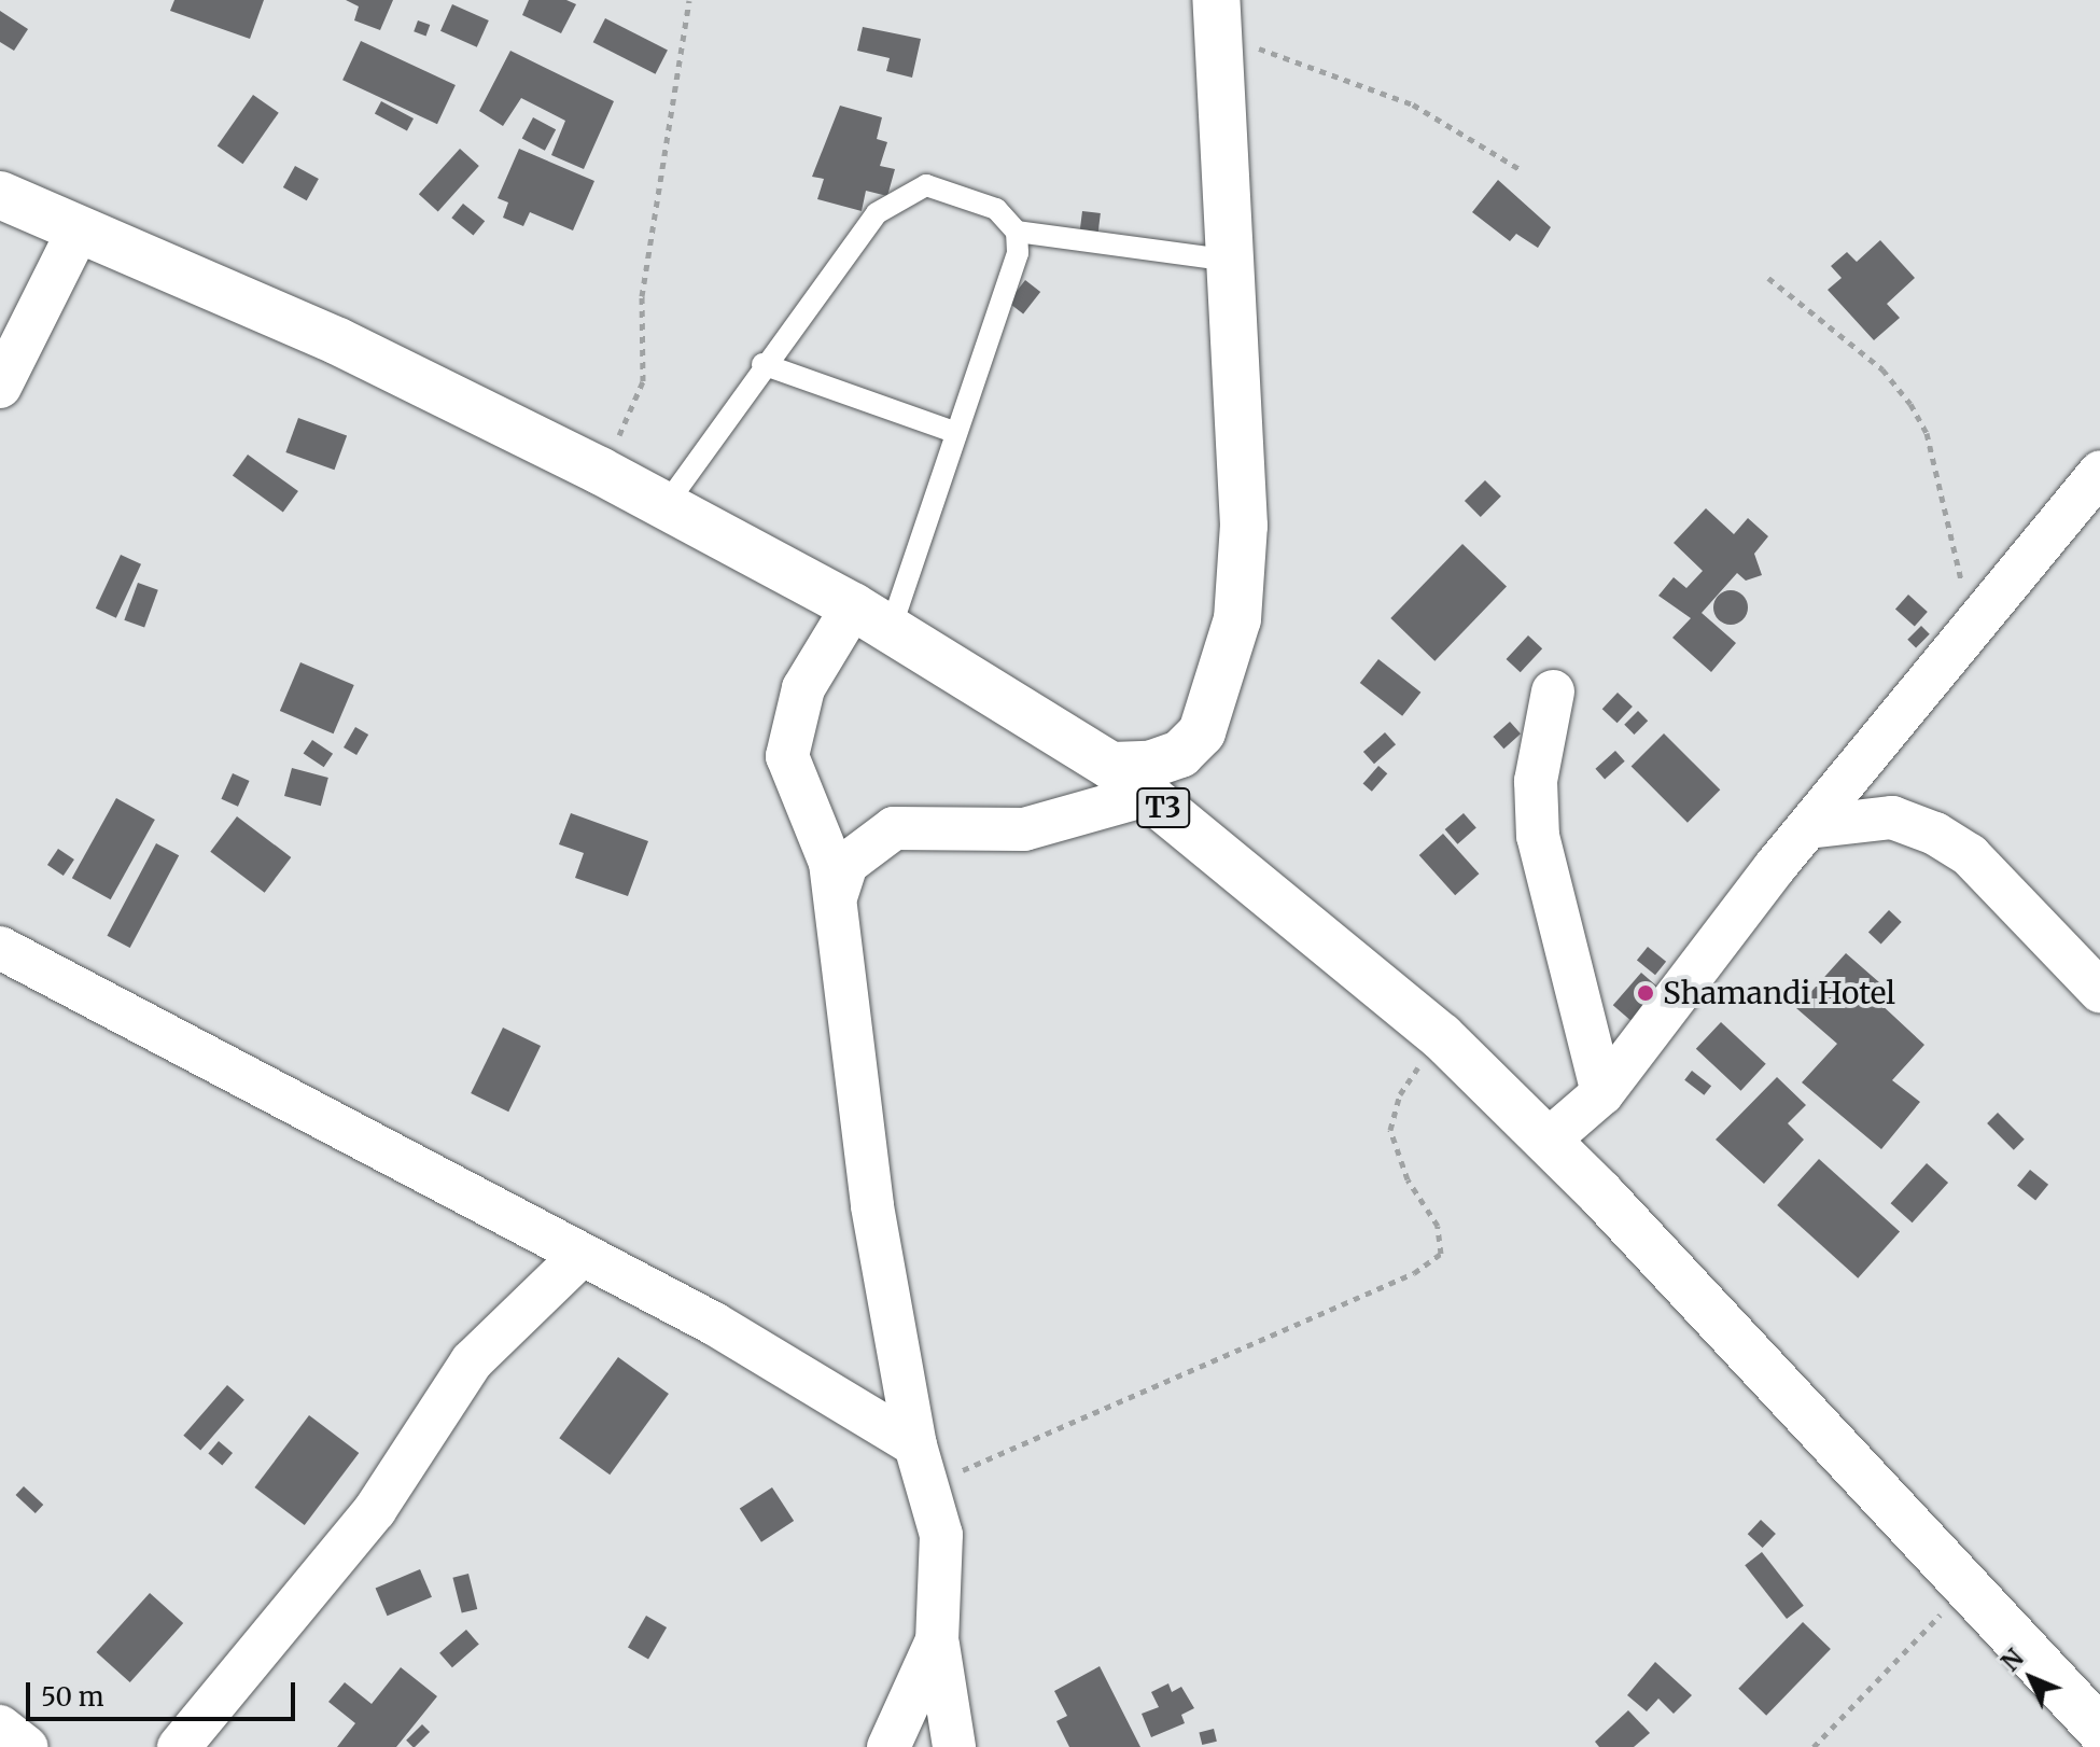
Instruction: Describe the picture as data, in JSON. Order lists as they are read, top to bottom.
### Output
{
  "streets": {
    "main road": ["T3"]
  },
  "places": ["Shamandi Hotel"],
  "scale_bar": "50 m",
  "north": "top left"
}
